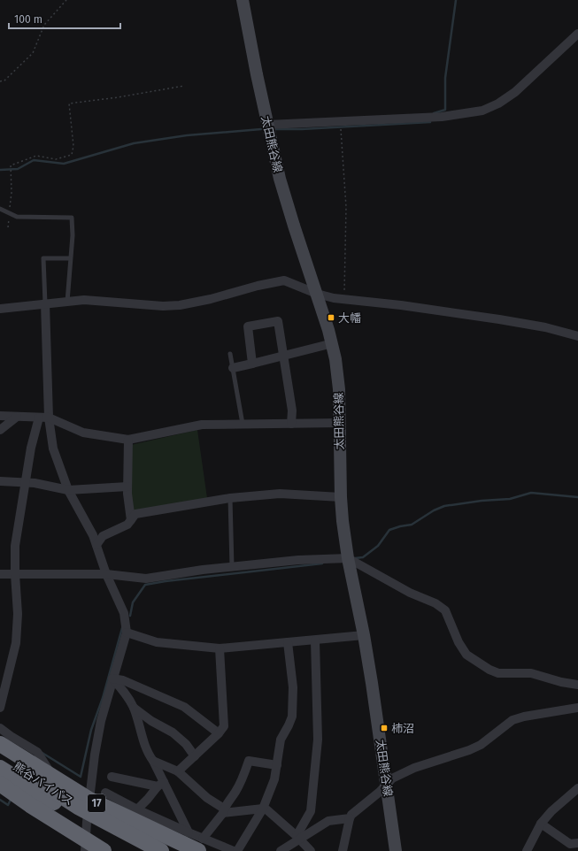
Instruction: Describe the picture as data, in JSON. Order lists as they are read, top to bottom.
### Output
{
  "streets": {
    "highway": ["熊谷バイパス", "17"],
    "main road": ["太田熊谷線"]
  },
  "crossings": [
    ["熊谷バイパス", "17"]
  ],
  "places": {
    "transit": ["大幡", "柿沼"]
  },
  "scale_bar": "100 m"
}
